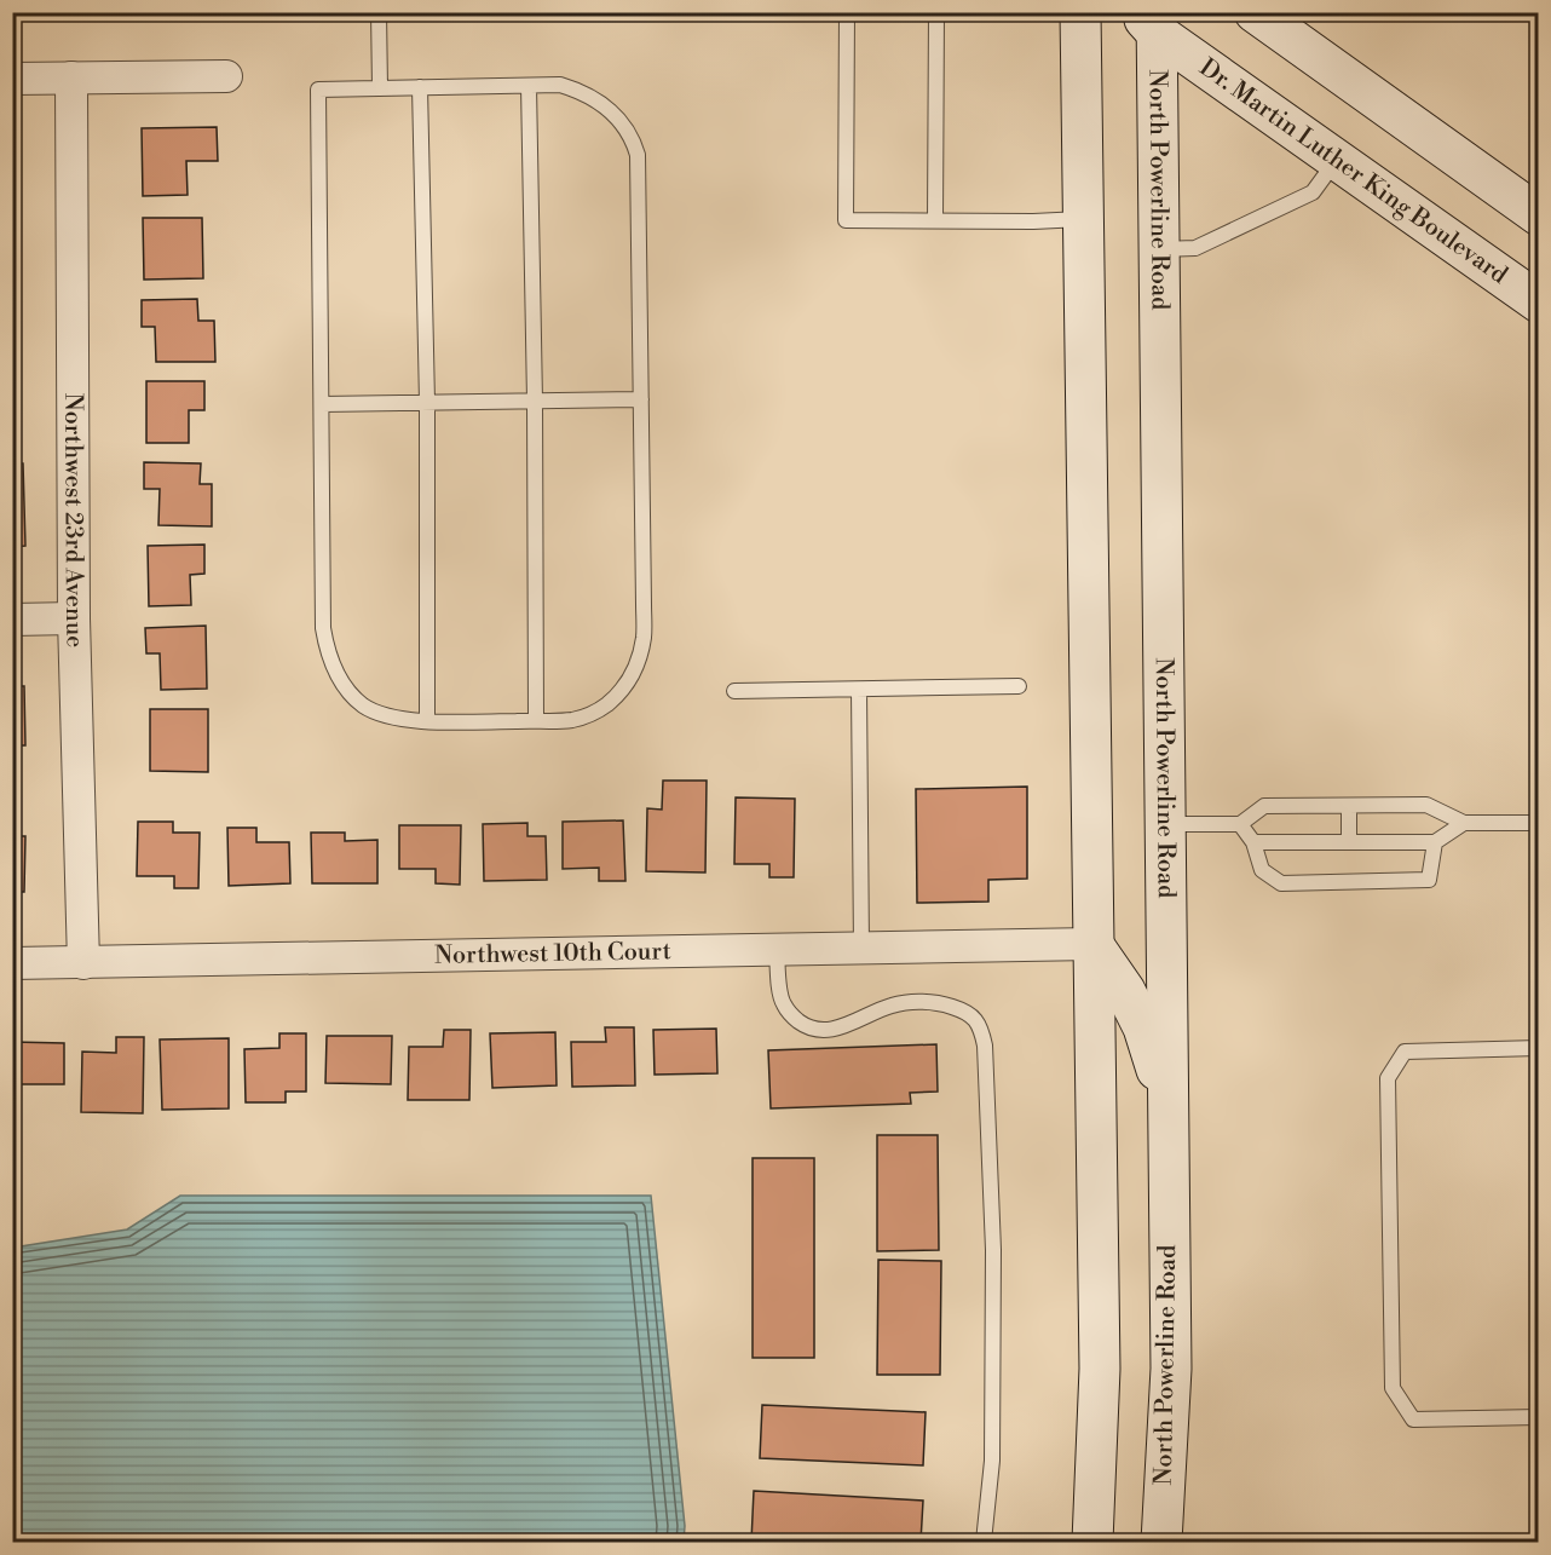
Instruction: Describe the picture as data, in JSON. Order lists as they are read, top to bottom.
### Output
{
  "streets": {
    "main road": ["Dr. Martin Luther King Boulevard", "North Powerline Road"],
    "street": ["Northwest 23rd Avenue", "Northwest 10th Court"]
  },
  "crossings": [
    ["Dr. Martin Luther King Boulevard", "North Powerline Road"],
    ["Northwest 23rd Avenue", "Northwest 10th Court"]
  ]
}
